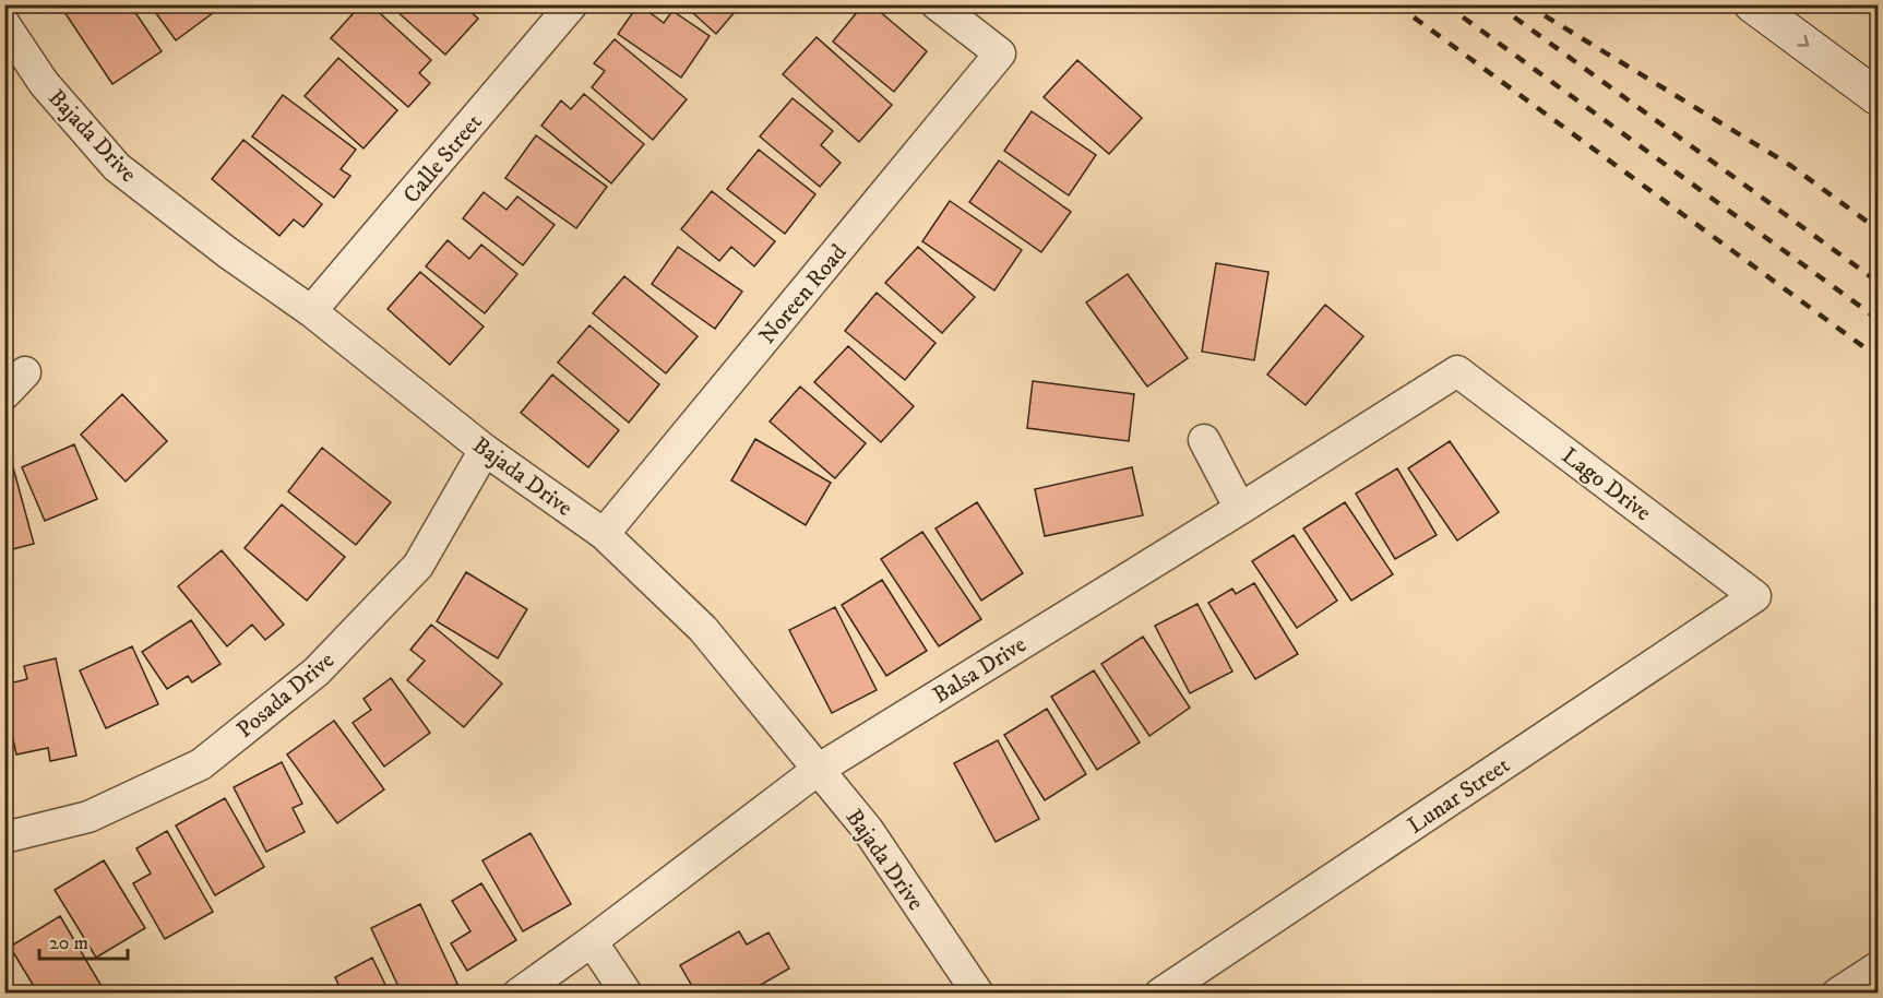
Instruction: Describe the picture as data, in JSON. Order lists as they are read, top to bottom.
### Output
{
  "streets": {
    "street": [
      "Bajada Drive",
      "Calle Street",
      "Noreen Road",
      "Lago Drive",
      "Balsa Drive",
      "Posada Drive",
      "Lunar Street"
    ]
  },
  "crossings": [
    ["Bajada Drive", "Calle Street"],
    ["Bajada Drive", "Noreen Road"],
    ["Bajada Drive", "Balsa Drive"],
    ["Bajada Drive", "Posada Drive"],
    ["Lago Drive", "Balsa Drive"],
    ["Lago Drive", "Lunar Street"]
  ],
  "scale_bar": "20 m"
}
